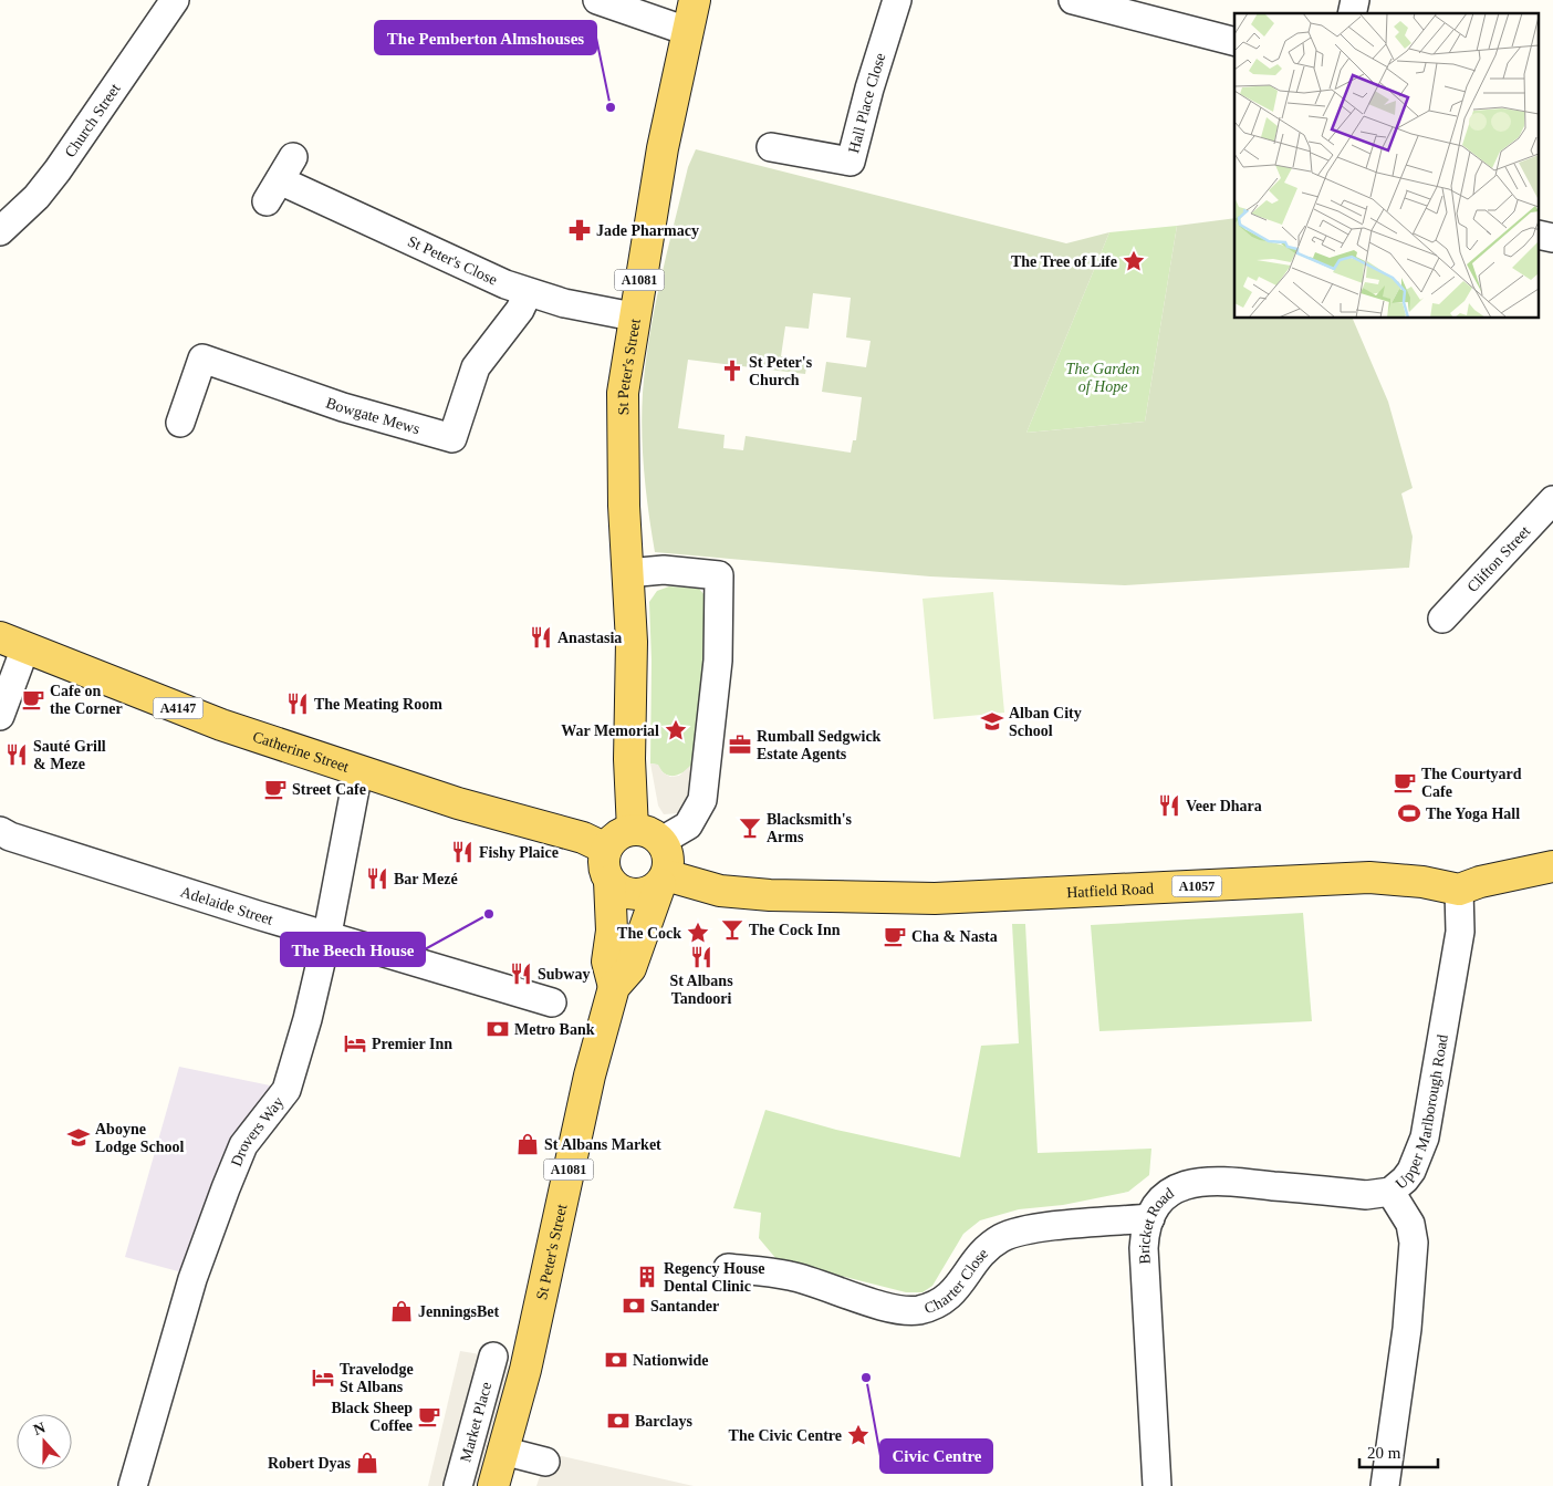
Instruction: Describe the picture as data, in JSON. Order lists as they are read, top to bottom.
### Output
{
  "streets": {
    "main road": [
      "A1081",
      "St Peter's Street",
      "A4147",
      "Catherine Street",
      "A1057",
      "Hatfield Road"
    ],
    "street": [
      "Hall Place Close",
      "Church Street",
      "St Peter's Close",
      "Bowgate Mews",
      "Clifton Street",
      "Adelaide Street",
      "Upper Marlborough Road",
      "Drovers Way",
      "Bricket Road",
      "Charter Close",
      "Market Place"
    ]
  },
  "crossings": [
    ["St Peter's Close", "St Peter's Street"],
    ["St Peter's Close", "Bowgate Mews"],
    ["A1081", "St Peter's Street"],
    ["A1081", "Catherine Street"],
    ["A1081", "Hatfield Road"],
    ["St Peter's Street", "Catherine Street"],
    ["St Peter's Street", "Hatfield Road"],
    ["Catherine Street", "Hatfield Road"],
    ["Catherine Street", "Drovers Way"],
    ["Hatfield Road", "Upper Marlborough Road"],
    ["Adelaide Street", "Drovers Way"],
    ["Upper Marlborough Road", "Bricket Road"],
    ["Bricket Road", "Charter Close"]
  ],
  "parks": ["The Garden of Hope"],
  "places": {
    "other": ["The Pemberton Almshouses", "The Beech House", "Civic Centre"],
    "pharmacy": ["Jade Pharmacy"],
    "place": [
      "The Tree of Life",
      "War Memorial",
      "The Cock",
      "The Civic Centre"
    ],
    "church": ["St Peter's Church"],
    "restaurant": [
      "Anastasia",
      "The Meating Room",
      "Sauté Grill & Meze",
      "Veer Dhara",
      "Fishy Plaice",
      "Bar Mezé",
      "St Albans Tandoori",
      "Subway"
    ],
    "cafe": [
      "Cafe on the Corner",
      "The Courtyard Cafe",
      "Street Cafe",
      "Cha & Nasta",
      "Black Sheep Coffee"
    ],
    "school or university": ["Alban City School", "Aboyne Lodge School"],
    "office": ["Rumball Sedgwick Estate Agents"],
    "sports": ["The Yoga Hall"],
    "bar": ["Blacksmith's Arms", "The Cock Inn"],
    "bank": [
      "Metro Bank",
      "Santander",
      "Nationwide",
      "Barclays"
    ],
    "hotel": ["Premier Inn", "Travelodge St Albans"],
    "shop": ["St Albans Market", "JenningsBet", "Robert Dyas"],
    "building": ["Regency House Dental Clinic"]
  },
  "scale_bar": "20 m",
  "north": "top"
}
